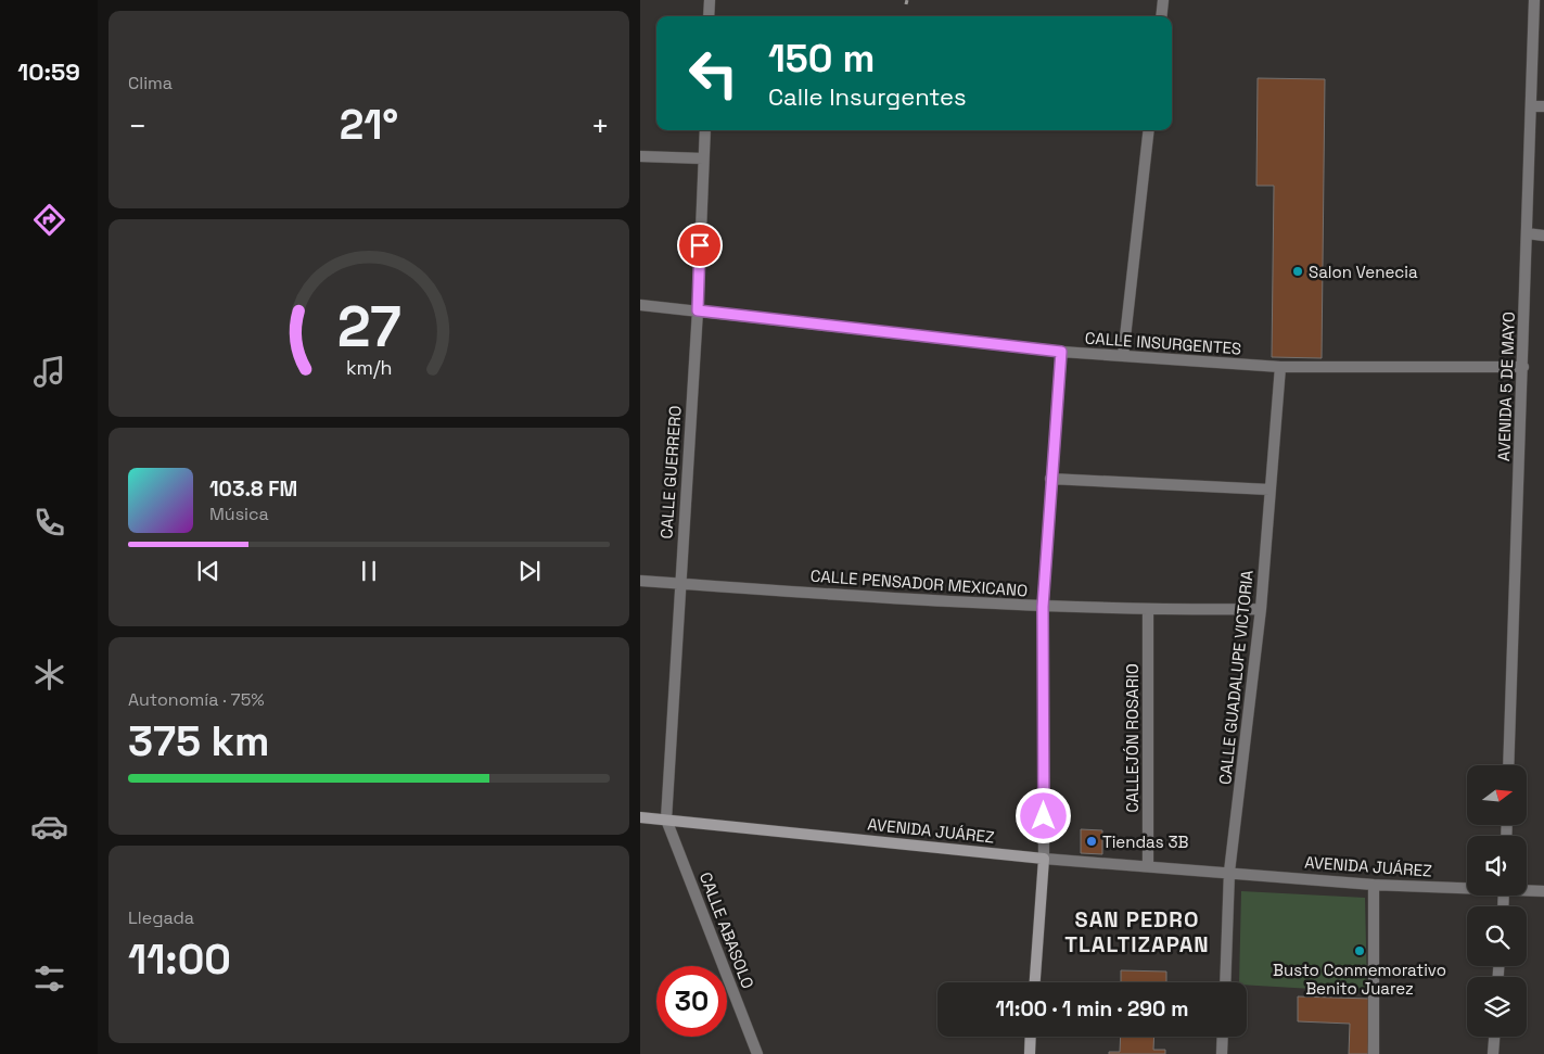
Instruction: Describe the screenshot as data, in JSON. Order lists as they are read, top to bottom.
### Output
{
  "streets": {
    "street": [
      "CALLE INSURGENTES",
      "AVENIDA 5 DE MAYO",
      "CALLE GUERRERO",
      "CALLE PENSADOR MEXICANO",
      "CALLE GUADALUPE VICTORIA",
      "CALLEJÓN ROSARIO",
      "AVENIDA JUÁREZ",
      "CALLE ABASOLO"
    ]
  },
  "crossings": [
    ["CALLE INSURGENTES", "AVENIDA 5 DE MAYO"],
    ["CALLE INSURGENTES", "CALLE GUERRERO"],
    ["CALLE INSURGENTES", "CALLE GUADALUPE VICTORIA"],
    ["CALLE GUERRERO", "CALLE PENSADOR MEXICANO"],
    ["CALLE GUERRERO", "AVENIDA JUÁREZ"],
    ["CALLE GUERRERO", "CALLE ABASOLO"],
    ["CALLE PENSADOR MEXICANO", "CALLE GUADALUPE VICTORIA"],
    ["CALLE PENSADOR MEXICANO", "CALLEJÓN ROSARIO"],
    ["CALLE GUADALUPE VICTORIA", "AVENIDA JUÁREZ"],
    ["CALLEJÓN ROSARIO", "AVENIDA JUÁREZ"],
    ["AVENIDA JUÁREZ", "CALLE ABASOLO"]
  ],
  "districts": ["SAN PEDRO TLALTIZAPAN"],
  "places": ["Salon Venecia", "Tiendas 3B", "Busto Conmemorativo Benito Juarez"],
  "north": "right",
  "page": {
    "tabs": "10:59",
    "tile": [
      "Clima",
      ["Autonomía · 75%", "375 km"],
      ["Llegada", "11:00"]
    ],
    "turn": ["150 m", "Calle Insurgentes"],
    "heat": ["−", "21°", "+"],
    "song": ["103.8 FM", "Música"],
    "limit": "30",
    "trip": "11:00 · 1 min · 290 m",
    "gauge": ["27", "km/h"]
  }
}
